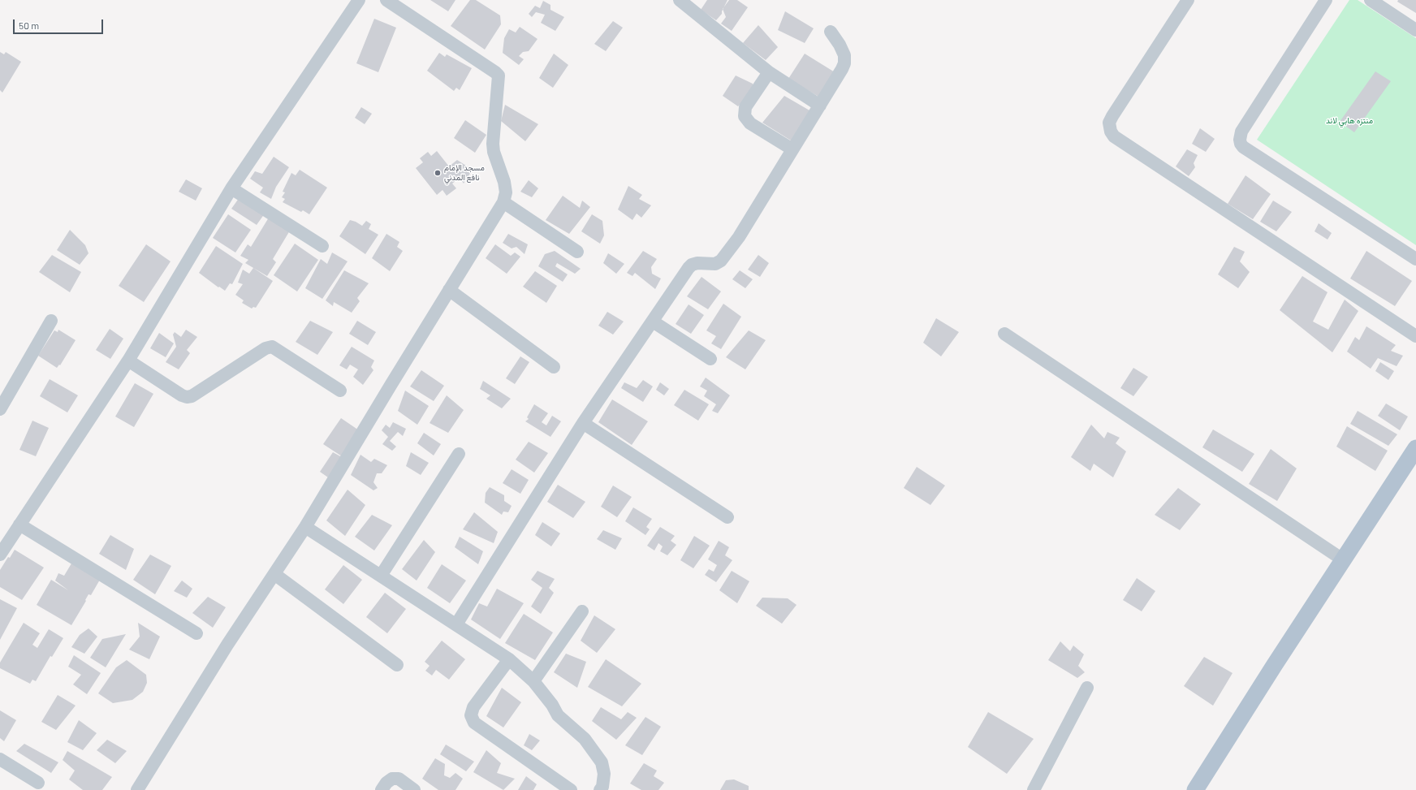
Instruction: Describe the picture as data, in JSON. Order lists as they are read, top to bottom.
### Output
{
  "parks": ["منتزه هابي لاند"],
  "places": ["مسجد الإمام نافع المدني"],
  "scale_bar": "50 m"
}
